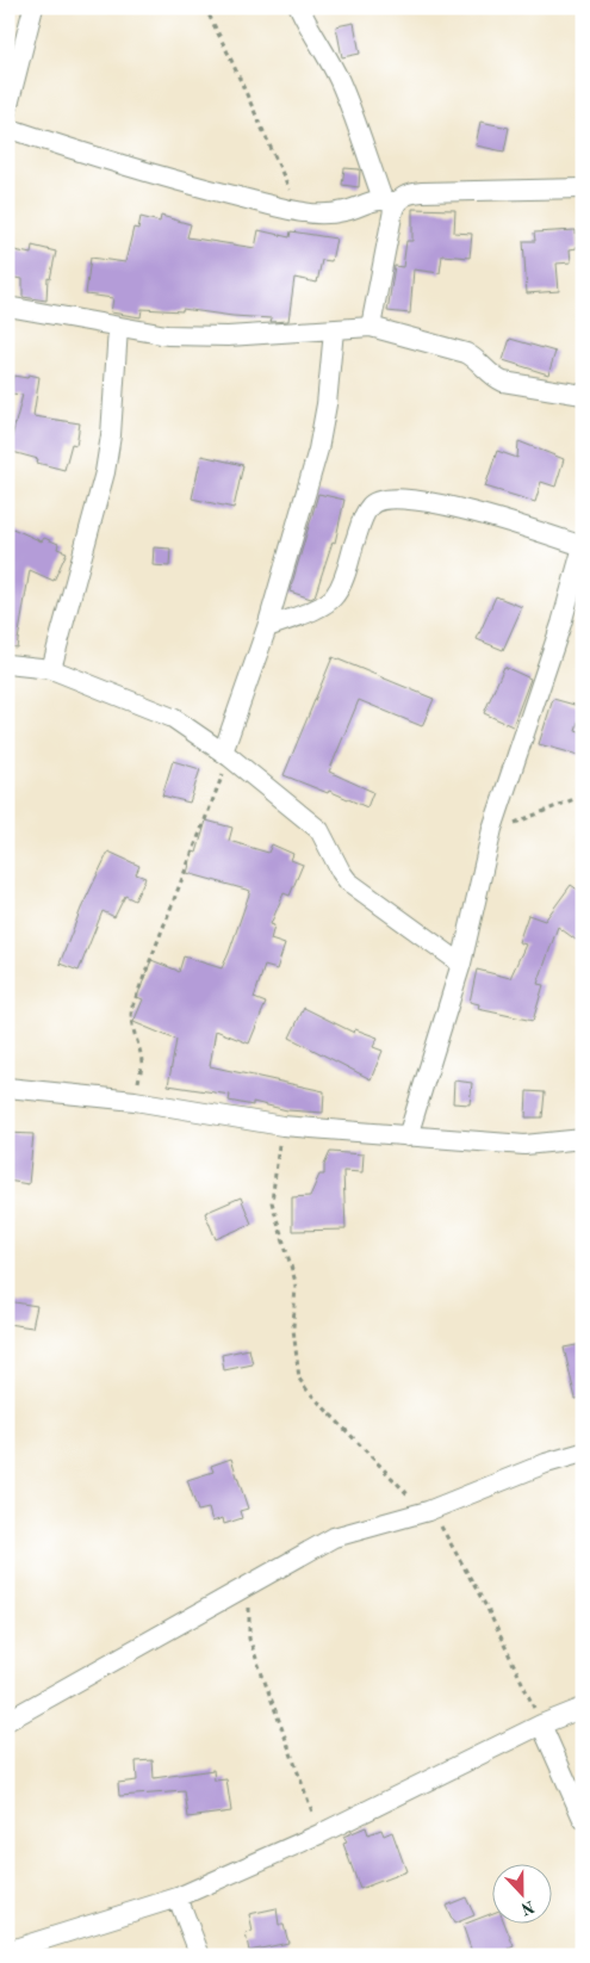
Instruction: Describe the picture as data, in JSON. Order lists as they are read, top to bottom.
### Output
{
  "north": "bottom"
}
